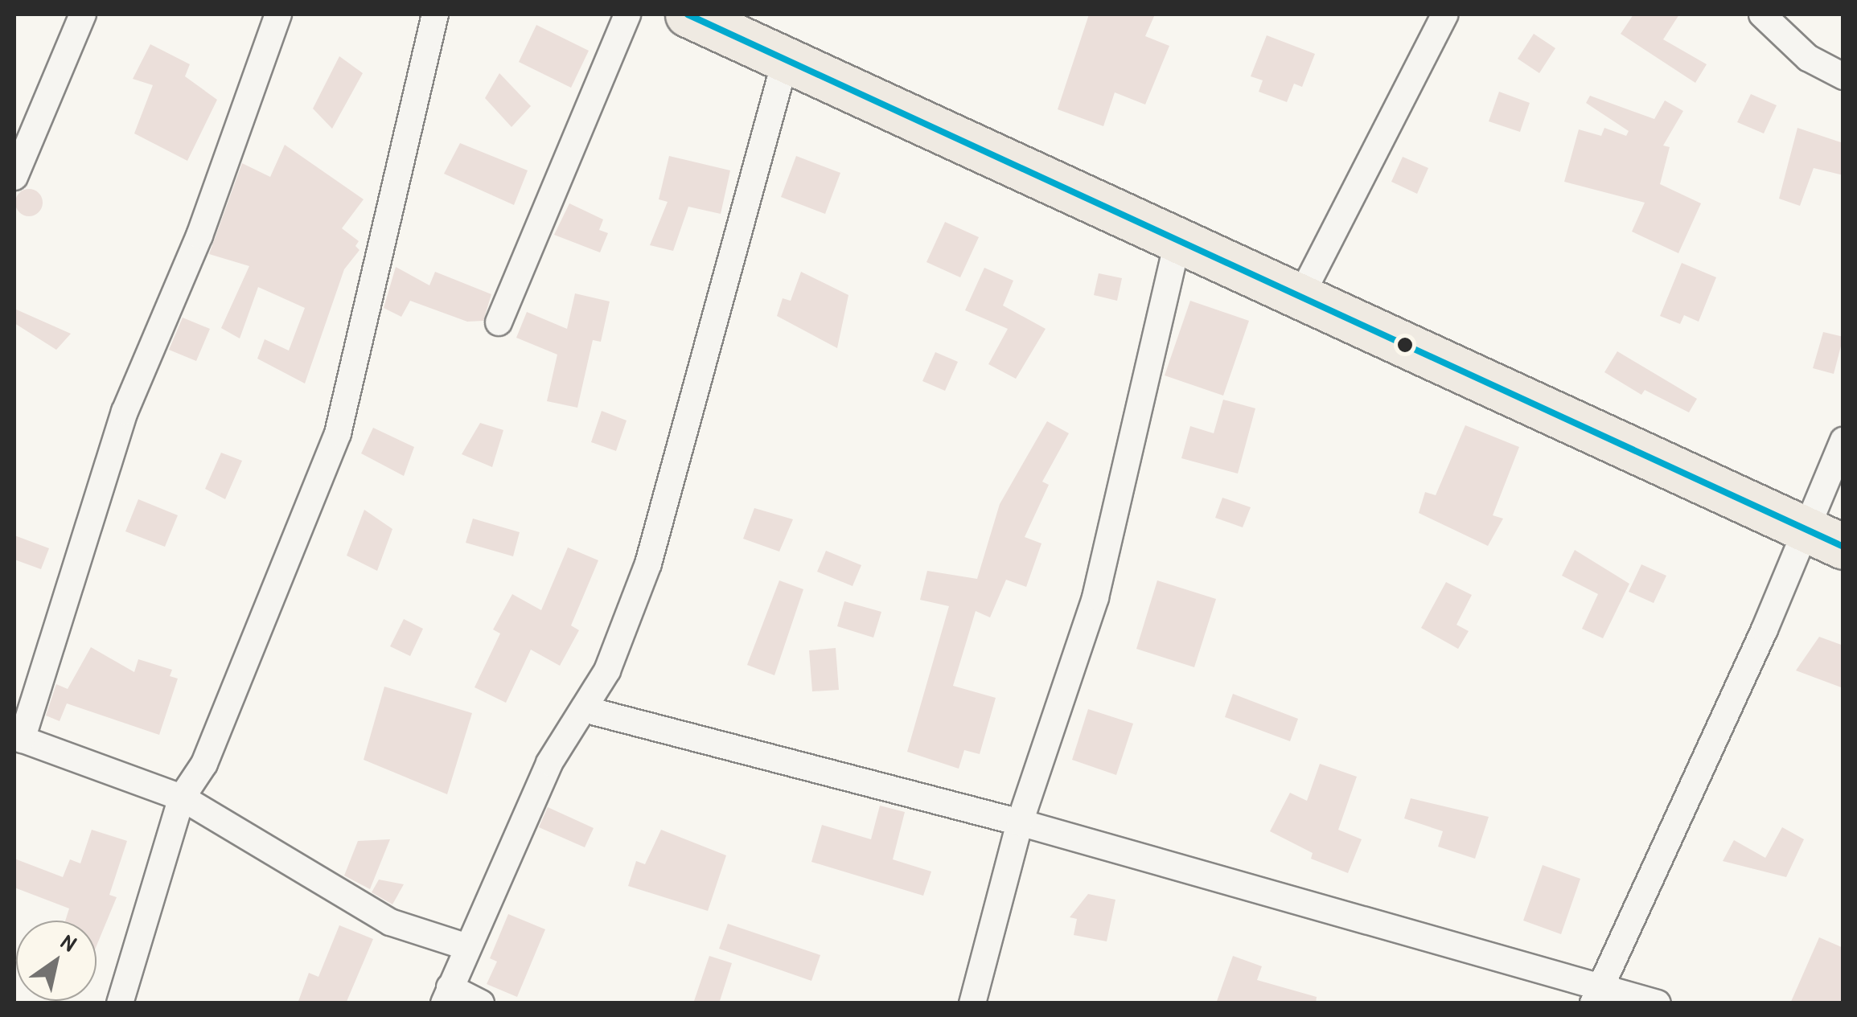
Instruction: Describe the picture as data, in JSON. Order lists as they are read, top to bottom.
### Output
{
  "north": "top right"
}
